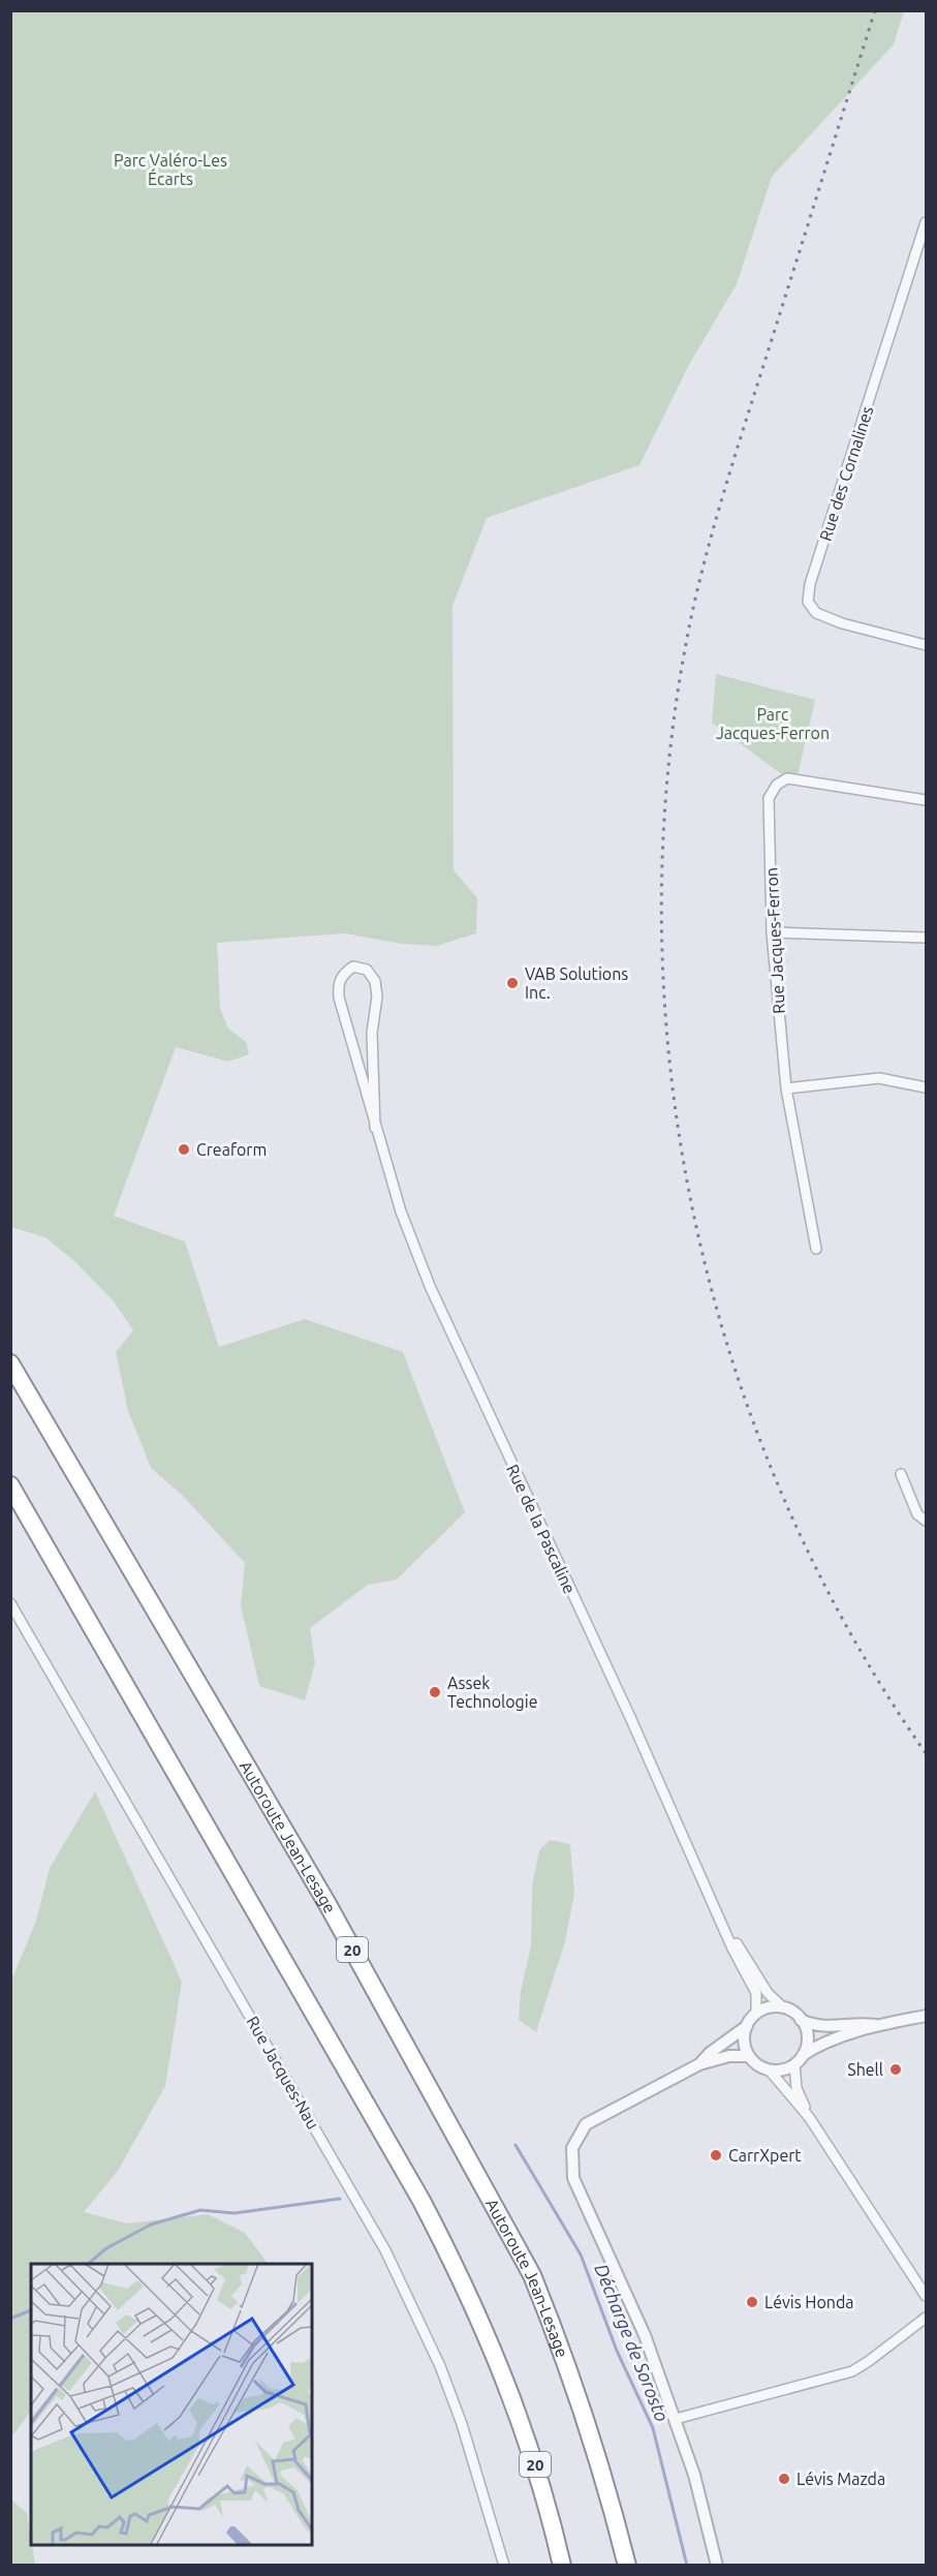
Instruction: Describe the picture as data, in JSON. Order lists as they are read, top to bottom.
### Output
{
  "streets": {
    "highway": ["Autoroute Jean-Lesage", "20"],
    "street": [
      "Rue des Cornalines",
      "Rue Jacques-Ferron",
      "Rue de la Pascaline",
      "Rue Jacques-Nau"
    ]
  },
  "water": ["Décharge de Sorosto"],
  "parks": ["Parc Valéro-Les Écarts", "Parc Jacques-Ferron"],
  "places": [
    "VAB Solutions Inc.",
    "Creaform",
    "Assek Technologie",
    "Shell",
    "CarrXpert",
    "Lévis Honda",
    "Lévis Mazda"
  ]
}
